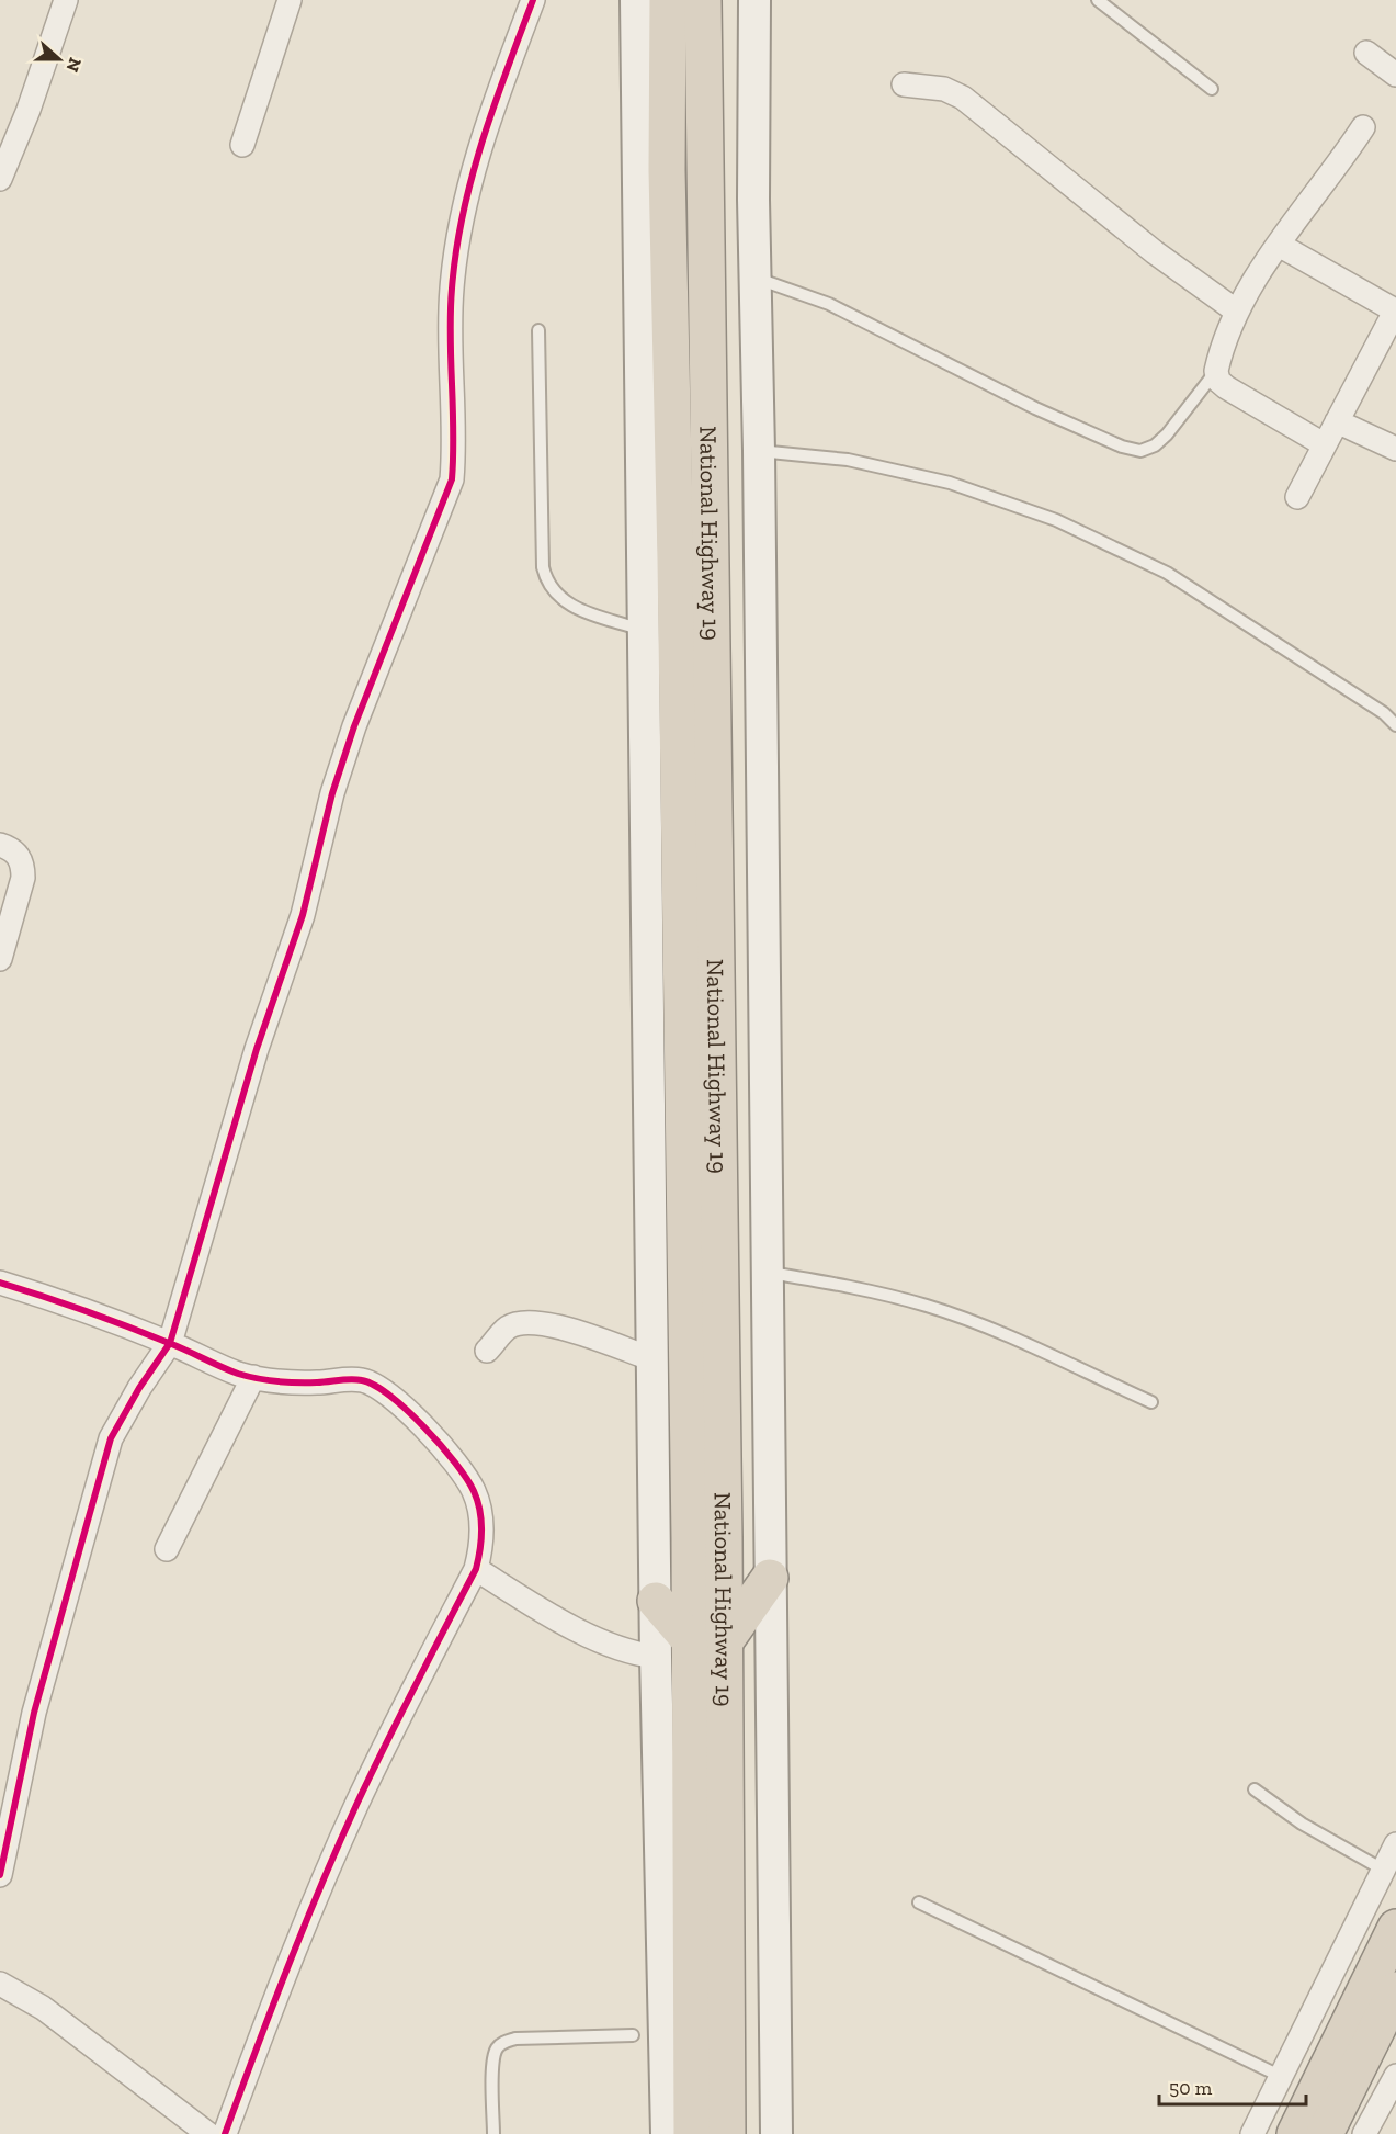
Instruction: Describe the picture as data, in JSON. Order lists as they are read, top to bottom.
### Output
{
  "streets": {
    "highway": ["National Highway 19"]
  },
  "scale_bar": "50 m",
  "north": "right"
}
